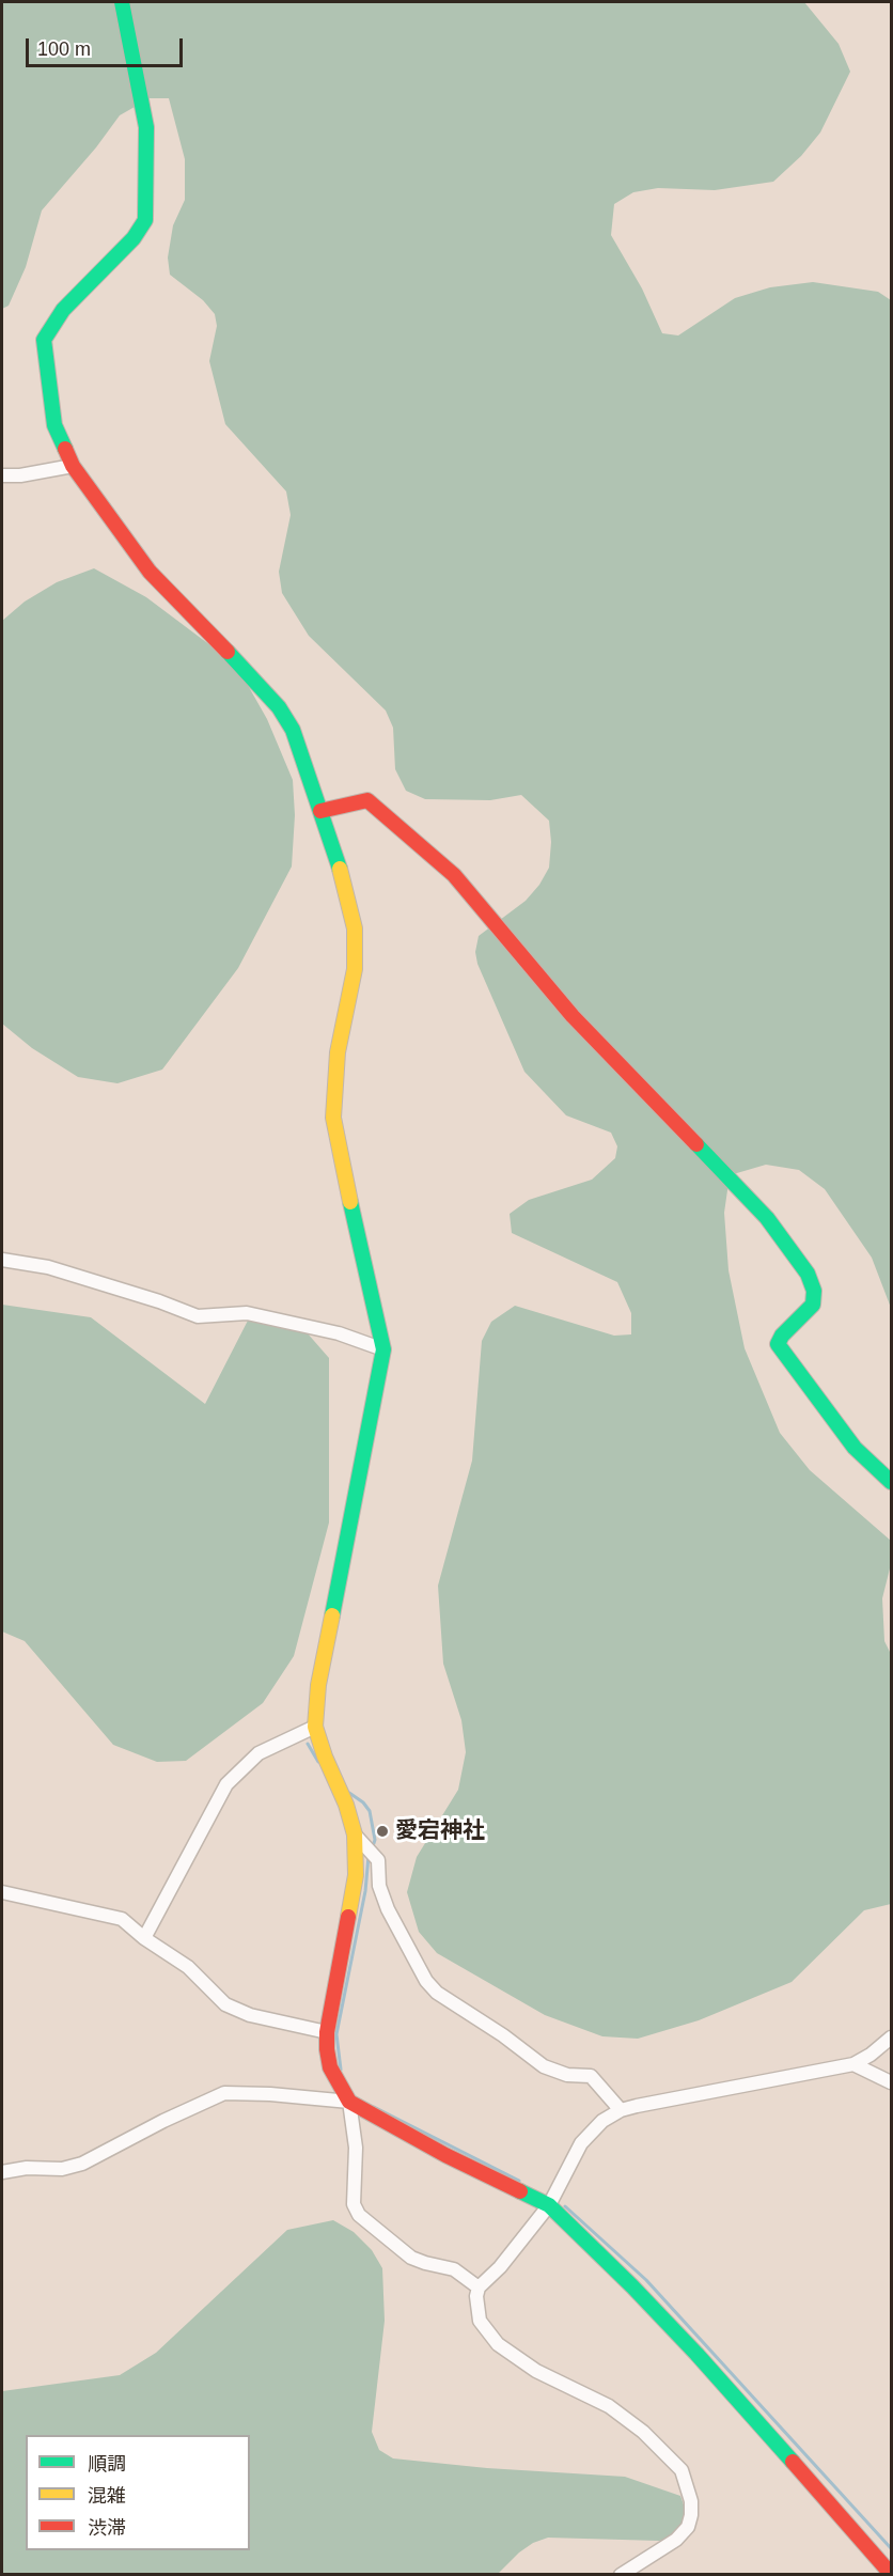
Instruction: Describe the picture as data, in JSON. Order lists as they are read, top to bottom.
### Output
{
  "places": ["愛宕神社"],
  "legend": ["順調", "混雑", "渋滞"],
  "scale_bar": "100 m"
}
